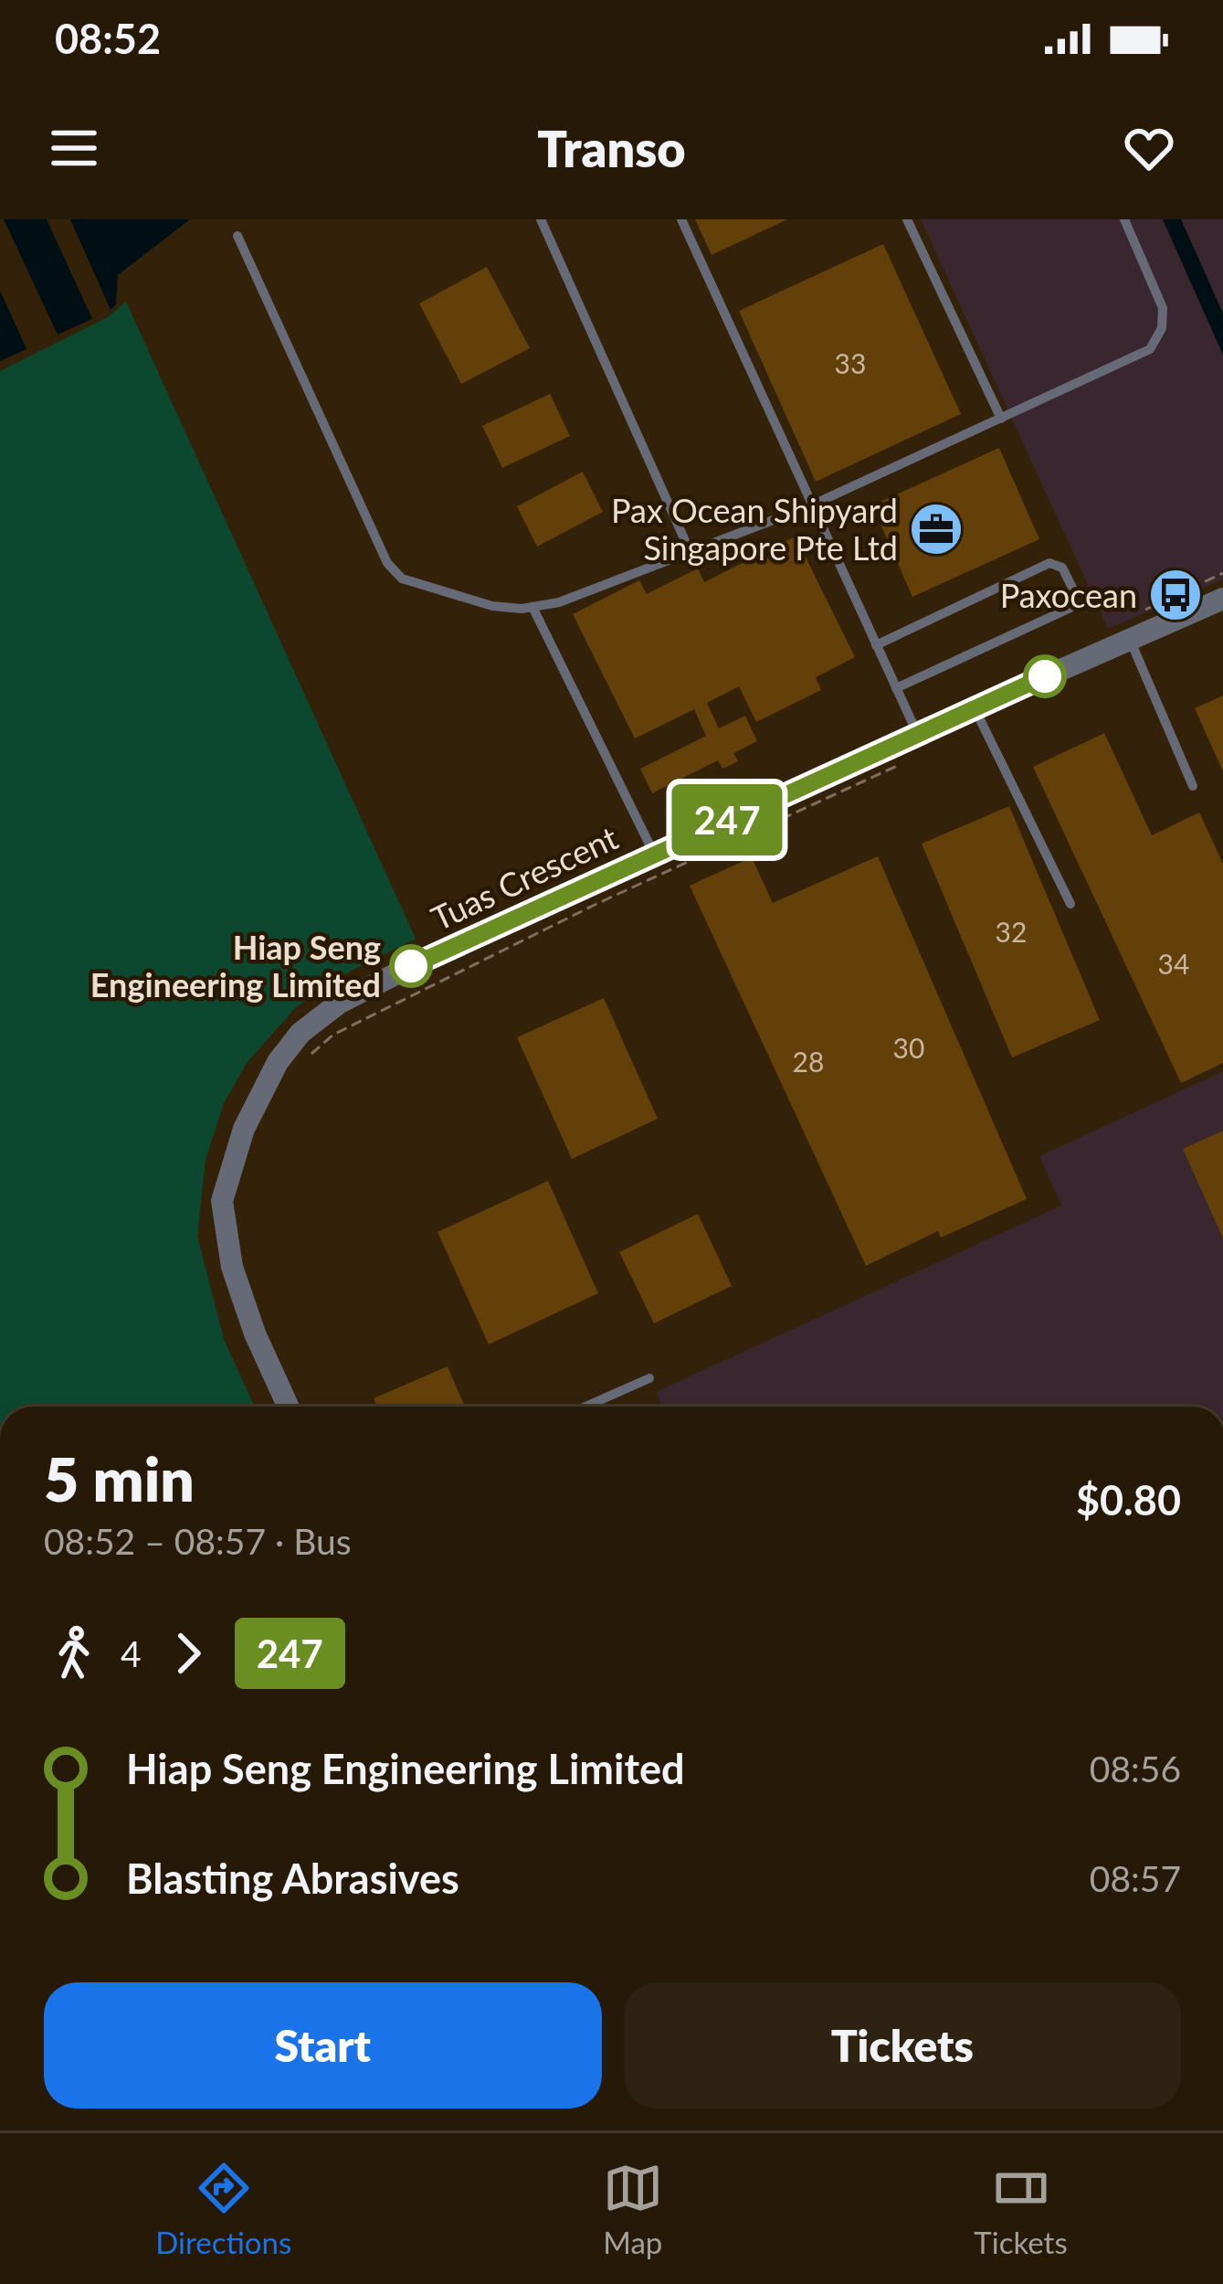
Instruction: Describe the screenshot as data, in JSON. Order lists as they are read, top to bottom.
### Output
{
  "streets": {
    "street": ["Tuas Crescent"]
  },
  "places": {
    "office": ["Pax Ocean Shipyard Singapore Pte Ltd"],
    "bus stop": ["Paxocean"],
    "other": ["Hiap Seng Engineering Limited"]
  },
  "lines": ["bus line 247"],
  "house_numbers": [
    "33",
    "32",
    "34",
    "30",
    "28"
  ],
  "page": {
    "status": "08:52",
    "header": "Transo",
    "on_map": "247",
    "heading": ["5 min", "08:52 – 08:57 · Bus", "$0.80"],
    "legs": ["4", "247"],
    "list": [
      {
        "name": "Hiap Seng Engineering Limited",
        "value": "08:56"
      },
      {
        "name": "Blasting Abrasives",
        "value": "08:57"
      }
    ],
    "buttons": ["Start", "Tickets"],
    "tabs": ["Directions", "Map", "Tickets"]
  }
}
